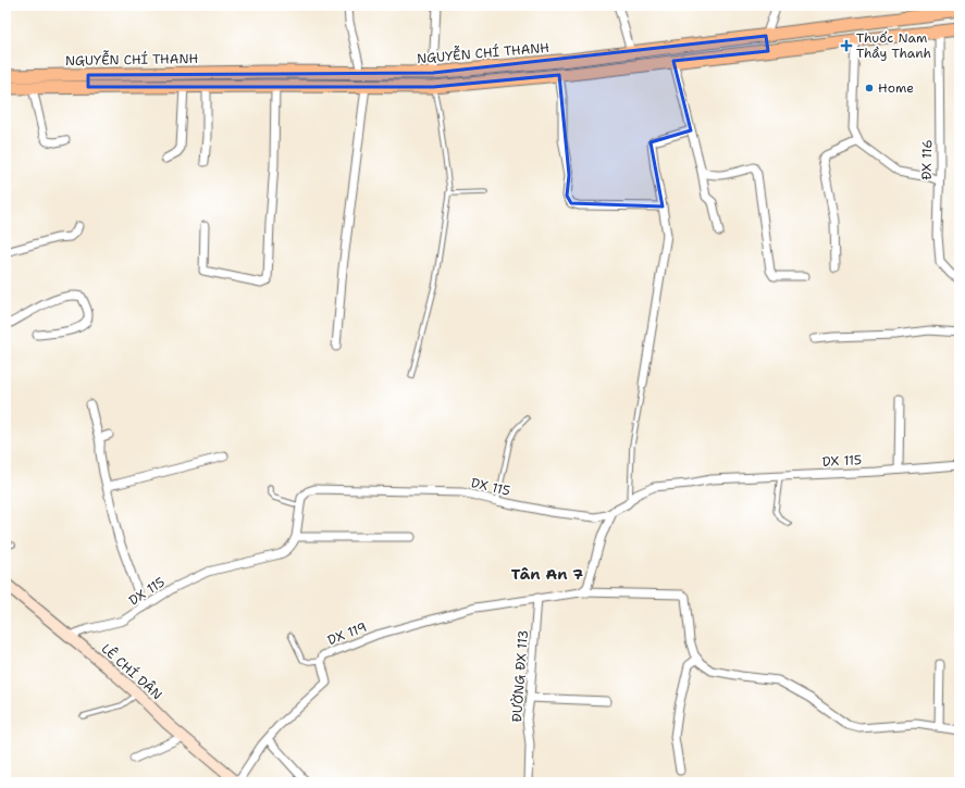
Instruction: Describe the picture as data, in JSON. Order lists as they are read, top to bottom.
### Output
{
  "streets": {
    "main road": ["NGUYỄN CHÍ THANH"],
    "street": [
      "ĐX 116",
      "DX 115",
      "DX 119",
      "LÊ CHÍ DÂN",
      "ĐƯỜNG ĐX 113"
    ]
  },
  "crossings": [
    ["NGUYỄN CHÍ THANH", "ĐX 116"],
    ["DX 115", "LÊ CHÍ DÂN"],
    ["DX 119", "LÊ CHÍ DÂN"],
    ["DX 119", "ĐƯỜNG ĐX 113"]
  ],
  "districts": ["Tân An 7"],
  "places": {
    "health": ["Thuốc Nam Thầy Thanh"],
    "other": ["Home"]
  }
}
